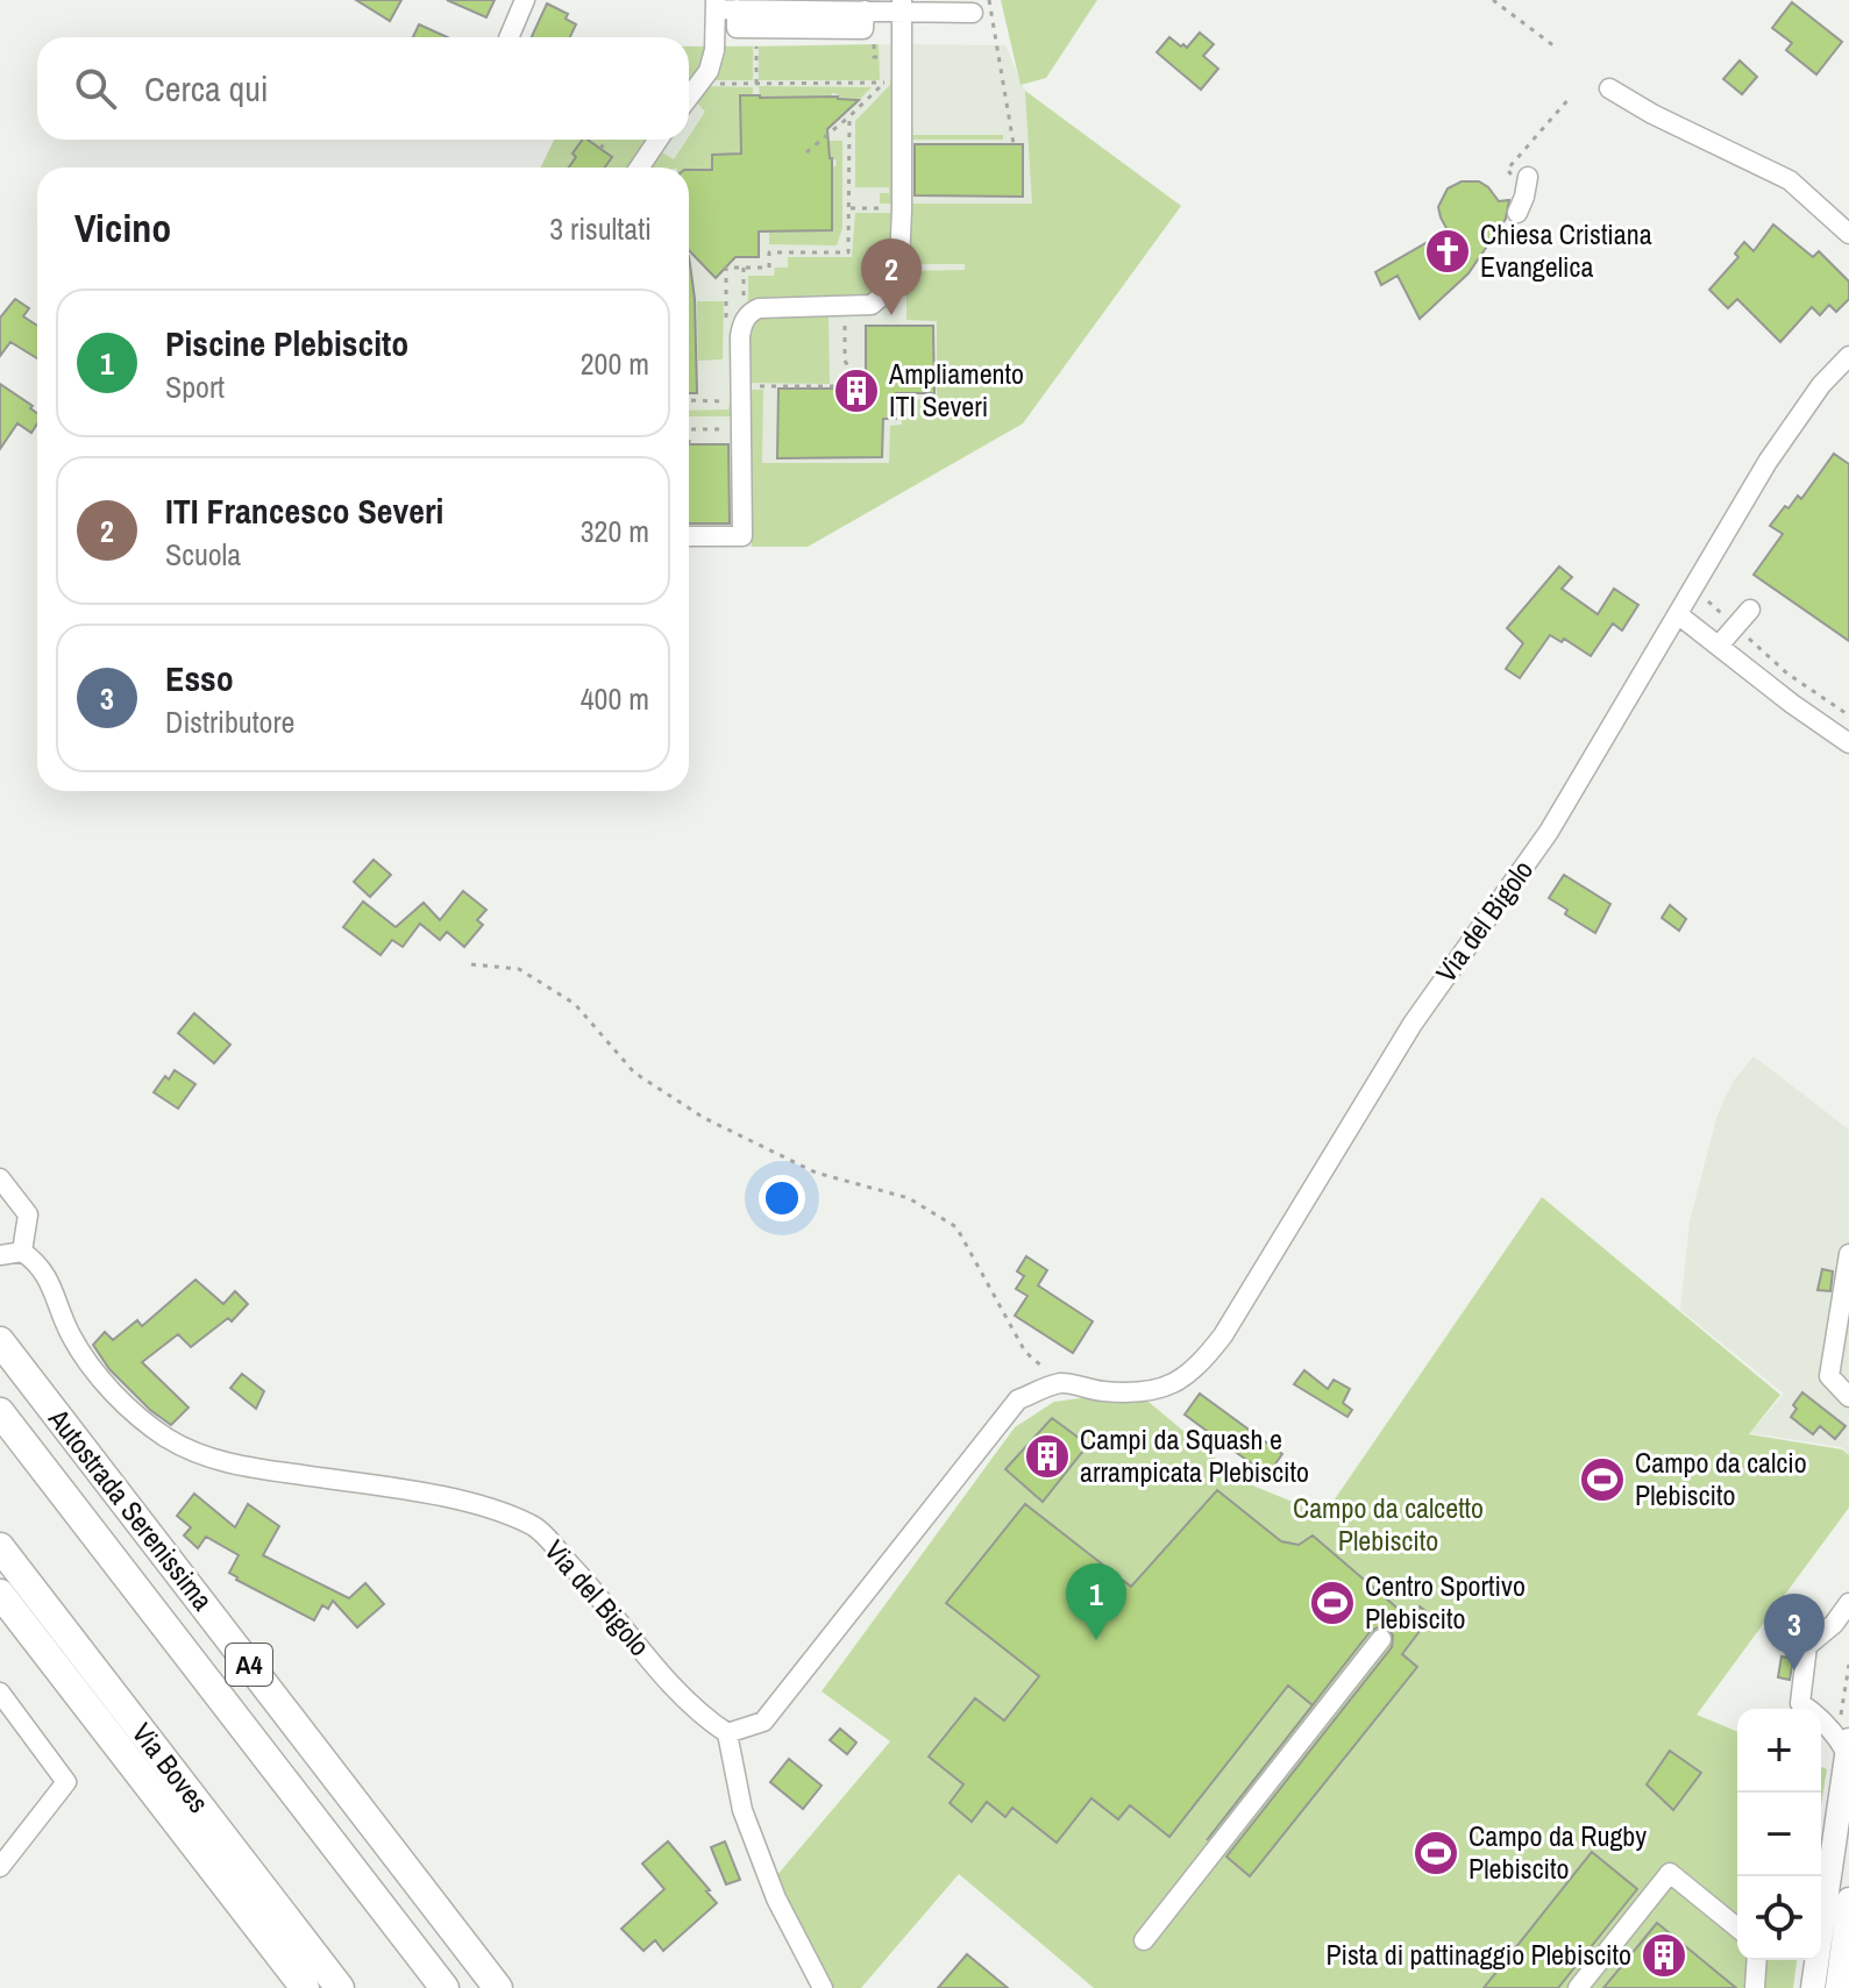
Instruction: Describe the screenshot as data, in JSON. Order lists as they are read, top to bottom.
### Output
{
  "streets": {
    "highway": ["Autostrada Serenissima", "A4", "Via Boves"],
    "street": ["Via del Bigolo"]
  },
  "parks": ["Campo da calcetto Plebiscito"],
  "places": {
    "church": ["Chiesa Cristiana Evangelica"],
    "building": ["Ampliamento ITI Severi", "Campi da Squash e arrampicata Plebiscito", "Pista di pattinaggio Plebiscito"],
    "sports": ["Campo da calcio Plebiscito", "Centro Sportivo Plebiscito", "Campo da Rugby Plebiscito"]
  },
  "page": {
    "search": "Cerca qui",
    "heading": ["Vicino", "3 risultati"],
    "pins": ["2", "1", "3"],
    "list": [
      {
        "mark": "1",
        "name": "Piscine Plebiscito",
        "note": "Sport",
        "value": "200 m"
      },
      {
        "mark": "2",
        "name": "ITI Francesco Severi",
        "note": "Scuola",
        "value": "320 m"
      },
      {
        "mark": "3",
        "name": "Esso",
        "note": "Distributore",
        "value": "400 m"
      }
    ],
    "map_buttons": ["+", "−"]
  }
}
